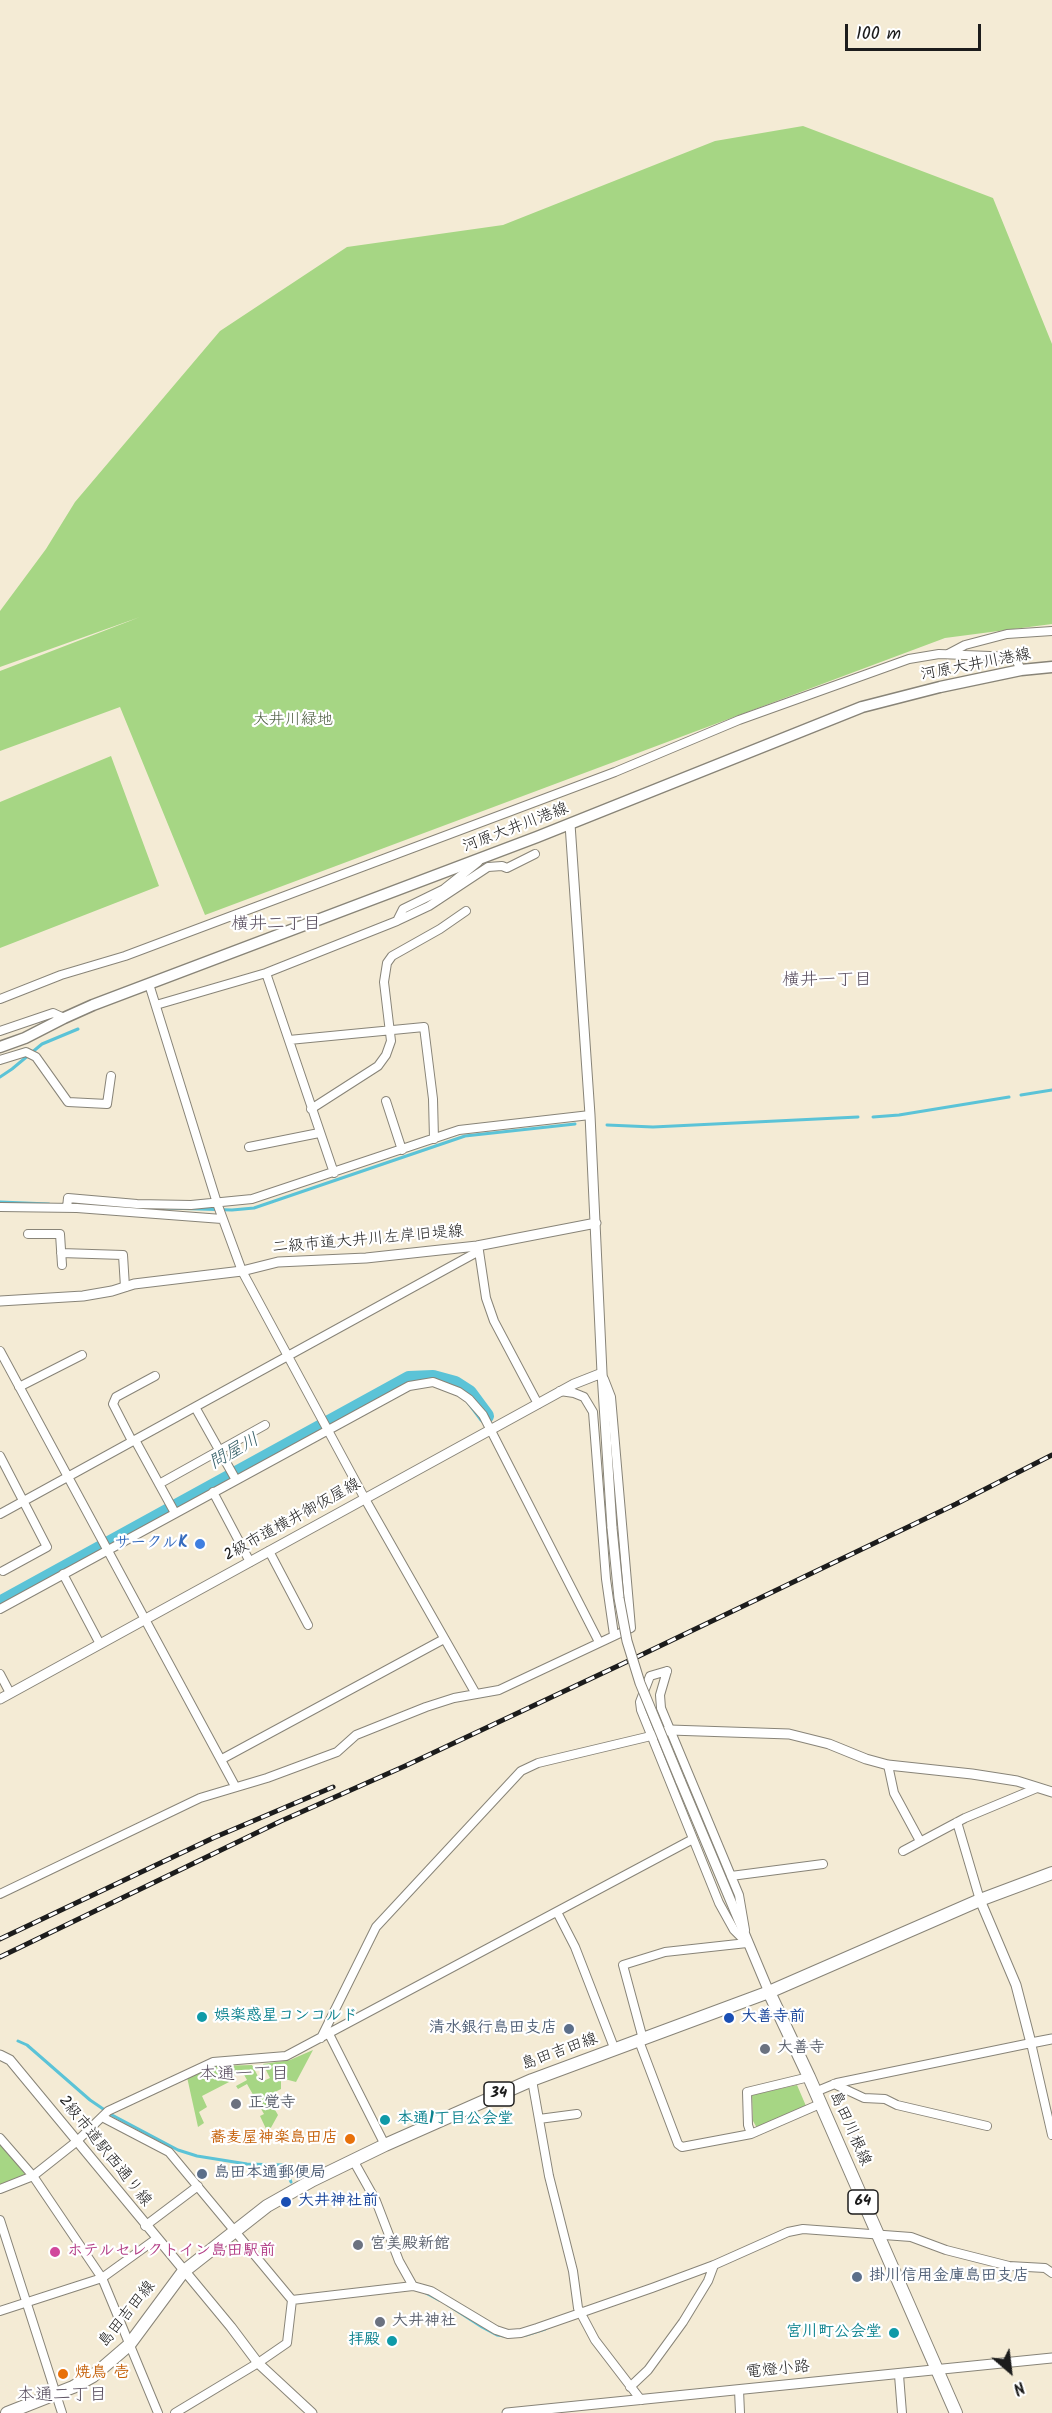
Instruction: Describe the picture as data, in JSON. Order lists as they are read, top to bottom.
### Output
{
  "streets": {
    "main road": [
      "河原大井川港線",
      "島田吉田線",
      "34",
      "島田川根線",
      "64"
    ],
    "street": [
      "二級市道大井川左岸旧堤線",
      "2級市道横井御仮屋線",
      "2級市道駅西通り線",
      "電燈小路"
    ]
  },
  "crossings": [
    ["島田吉田線", "島田川根線"],
    ["島田吉田線", "2級市道駅西通り線"],
    ["島田川根線", "電燈小路"]
  ],
  "districts": [
    "横井二丁目",
    "横井一丁目",
    "本通一丁目",
    "本通二丁目"
  ],
  "water": ["問屋川"],
  "parks": ["大井川緑地"],
  "places": [
    "サークルK",
    "娯楽惑星コンコルド",
    "大善寺前",
    "清水銀行島田支店",
    "大善寺",
    "正覚寺",
    "本通1丁目公会堂",
    "蕎麦屋神楽島田店",
    "島田本通郵便局",
    "大井神社前",
    "宮美殿新館",
    "ホテルセレクトイン島田駅前",
    "掛川信用金庫島田支店",
    "大井神社",
    "宮川町公会堂",
    "拝殿",
    "焼鳥 壱"
  ],
  "scale_bar": "100 m",
  "north": "bottom right"
}
